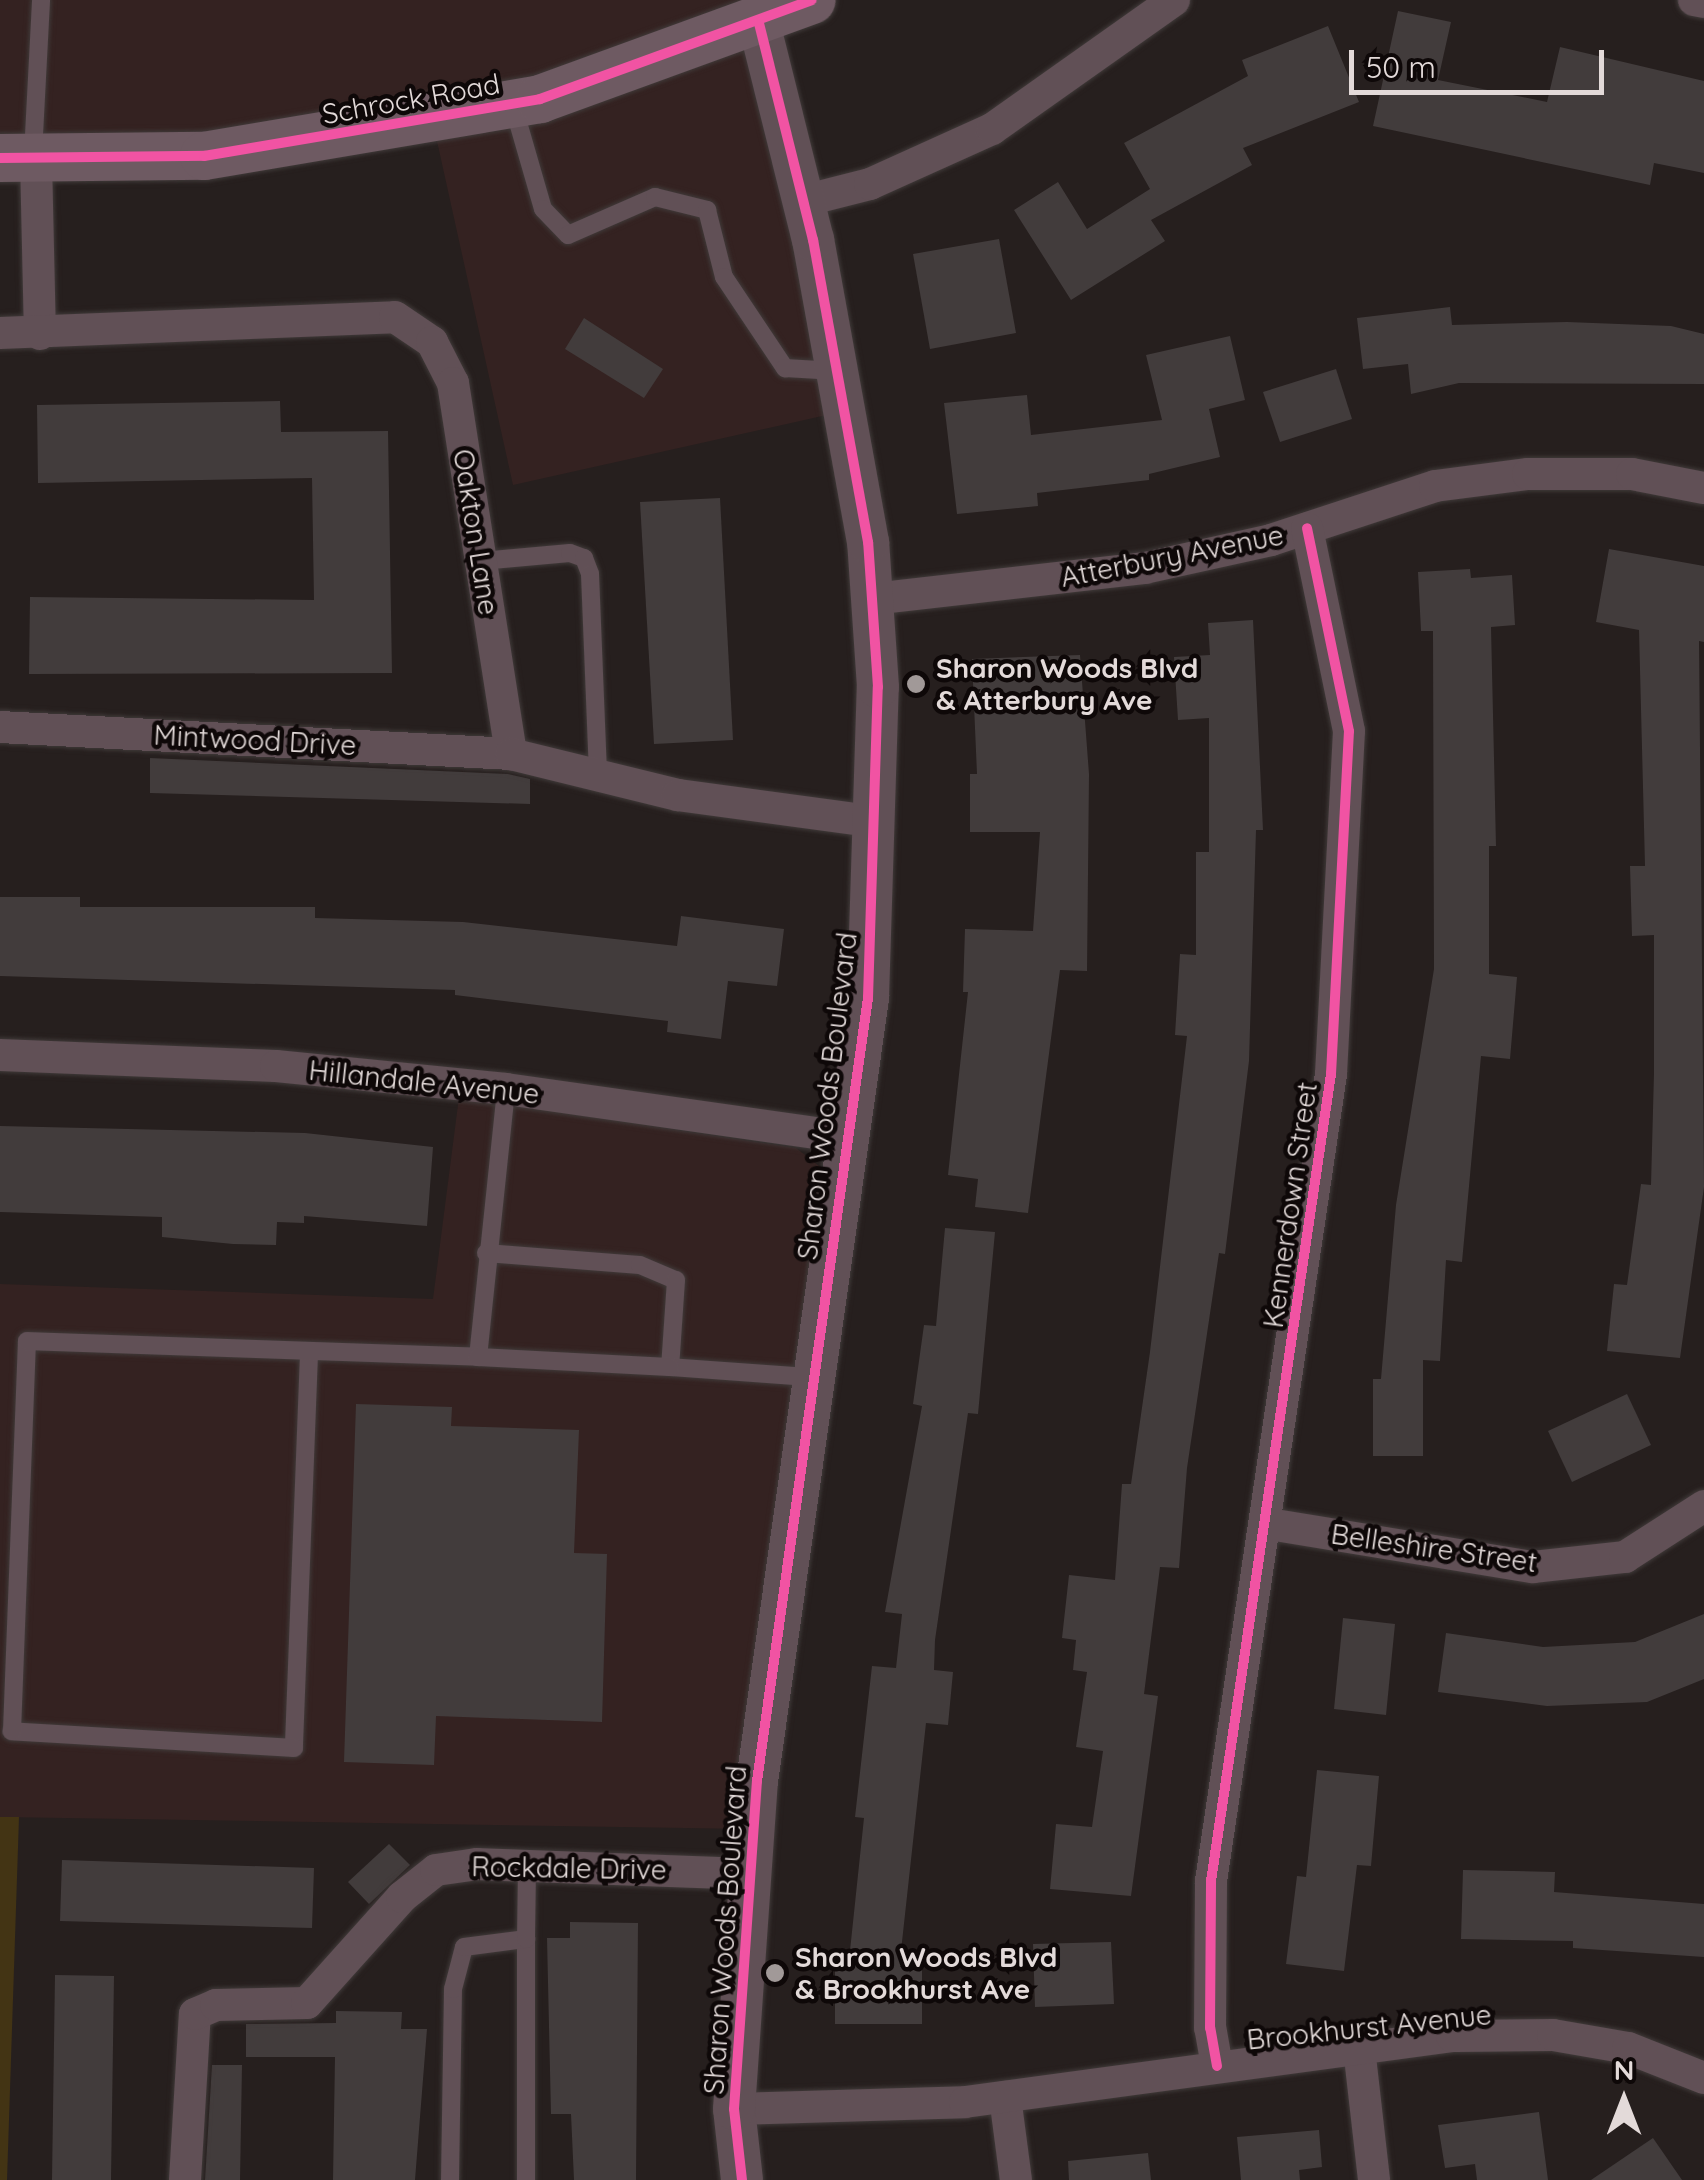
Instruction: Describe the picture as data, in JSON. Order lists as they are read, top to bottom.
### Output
{
  "streets": {
    "main road": ["Schrock Road"],
    "street": [
      "Oakton Lane",
      "Atterbury Avenue",
      "Mintwood Drive",
      "Hillandale Avenue",
      "Sharon Woods Boulevard",
      "Kennerdown Street",
      "Belleshire Street",
      "Rockdale Drive",
      "Brookhurst Avenue"
    ]
  },
  "crossings": [
    ["Schrock Road", "Sharon Woods Boulevard"],
    ["Oakton Lane", "Mintwood Drive"],
    ["Atterbury Avenue", "Sharon Woods Boulevard"],
    ["Atterbury Avenue", "Kennerdown Street"],
    ["Hillandale Avenue", "Sharon Woods Boulevard"],
    ["Sharon Woods Boulevard", "Rockdale Drive"],
    ["Sharon Woods Boulevard", "Brookhurst Avenue"],
    ["Kennerdown Street", "Belleshire Street"],
    ["Kennerdown Street", "Brookhurst Avenue"]
  ],
  "places": ["Sharon Woods Blvd & Atterbury Ave", "Sharon Woods Blvd & Brookhurst Ave"],
  "scale_bar": "50 m",
  "north": "top"
}
